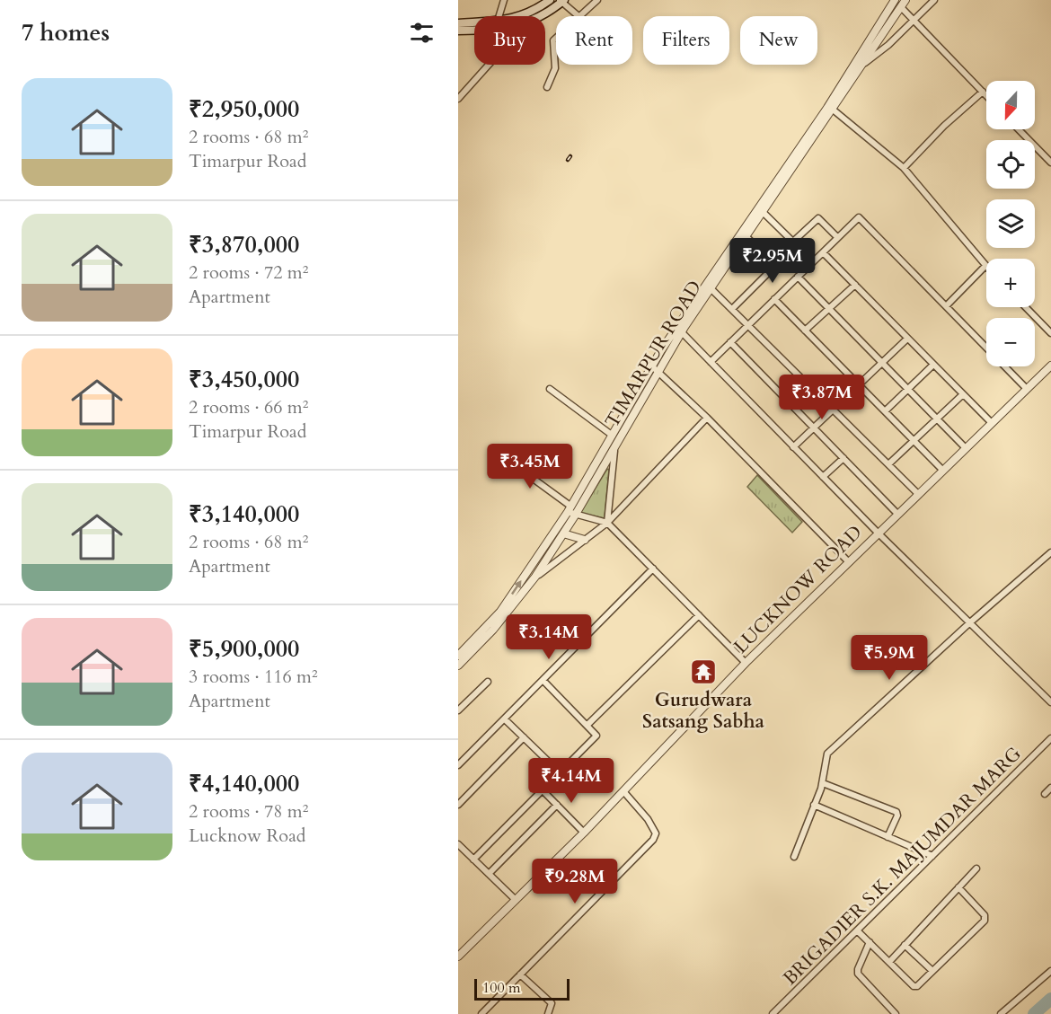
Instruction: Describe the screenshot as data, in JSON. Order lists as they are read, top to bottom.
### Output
{
  "streets": {
    "street": ["TIMARPUR ROAD", "LUCKNOW ROAD", "BRIGADIER S.K. MAJUMDAR MARG"]
  },
  "places": {
    "temple": ["Gurudwara Satsang Sabha"]
  },
  "scale_bar": "100 m",
  "north": "bottom",
  "page": {
    "heading": "7 homes",
    "chip": [
      "Buy",
      "Rent",
      "Filters",
      "New"
    ],
    "list": [
      {
        "name": "₹2,950,000",
        "note": "2 rooms · 68 m² · Timarpur Road"
      },
      {
        "name": "₹3,870,000",
        "note": "2 rooms · 72 m² · Apartment"
      },
      {
        "name": "₹3,450,000",
        "note": "2 rooms · 66 m² · Timarpur Road"
      },
      {
        "name": "₹3,140,000",
        "note": "2 rooms · 68 m² · Apartment"
      },
      {
        "name": "₹5,900,000",
        "note": "3 rooms · 116 m² · Apartment"
      },
      {
        "name": "₹4,140,000",
        "note": "2 rooms · 78 m² · Lucknow Road"
      }
    ],
    "map_buttons": ["+", "−"],
    "price": [
      "₹2.95M",
      "₹3.87M",
      "₹3.45M",
      "₹3.14M",
      "₹5.9M",
      "₹4.14M",
      "₹9.28M"
    ],
    "scale": "100 m"
  }
}
